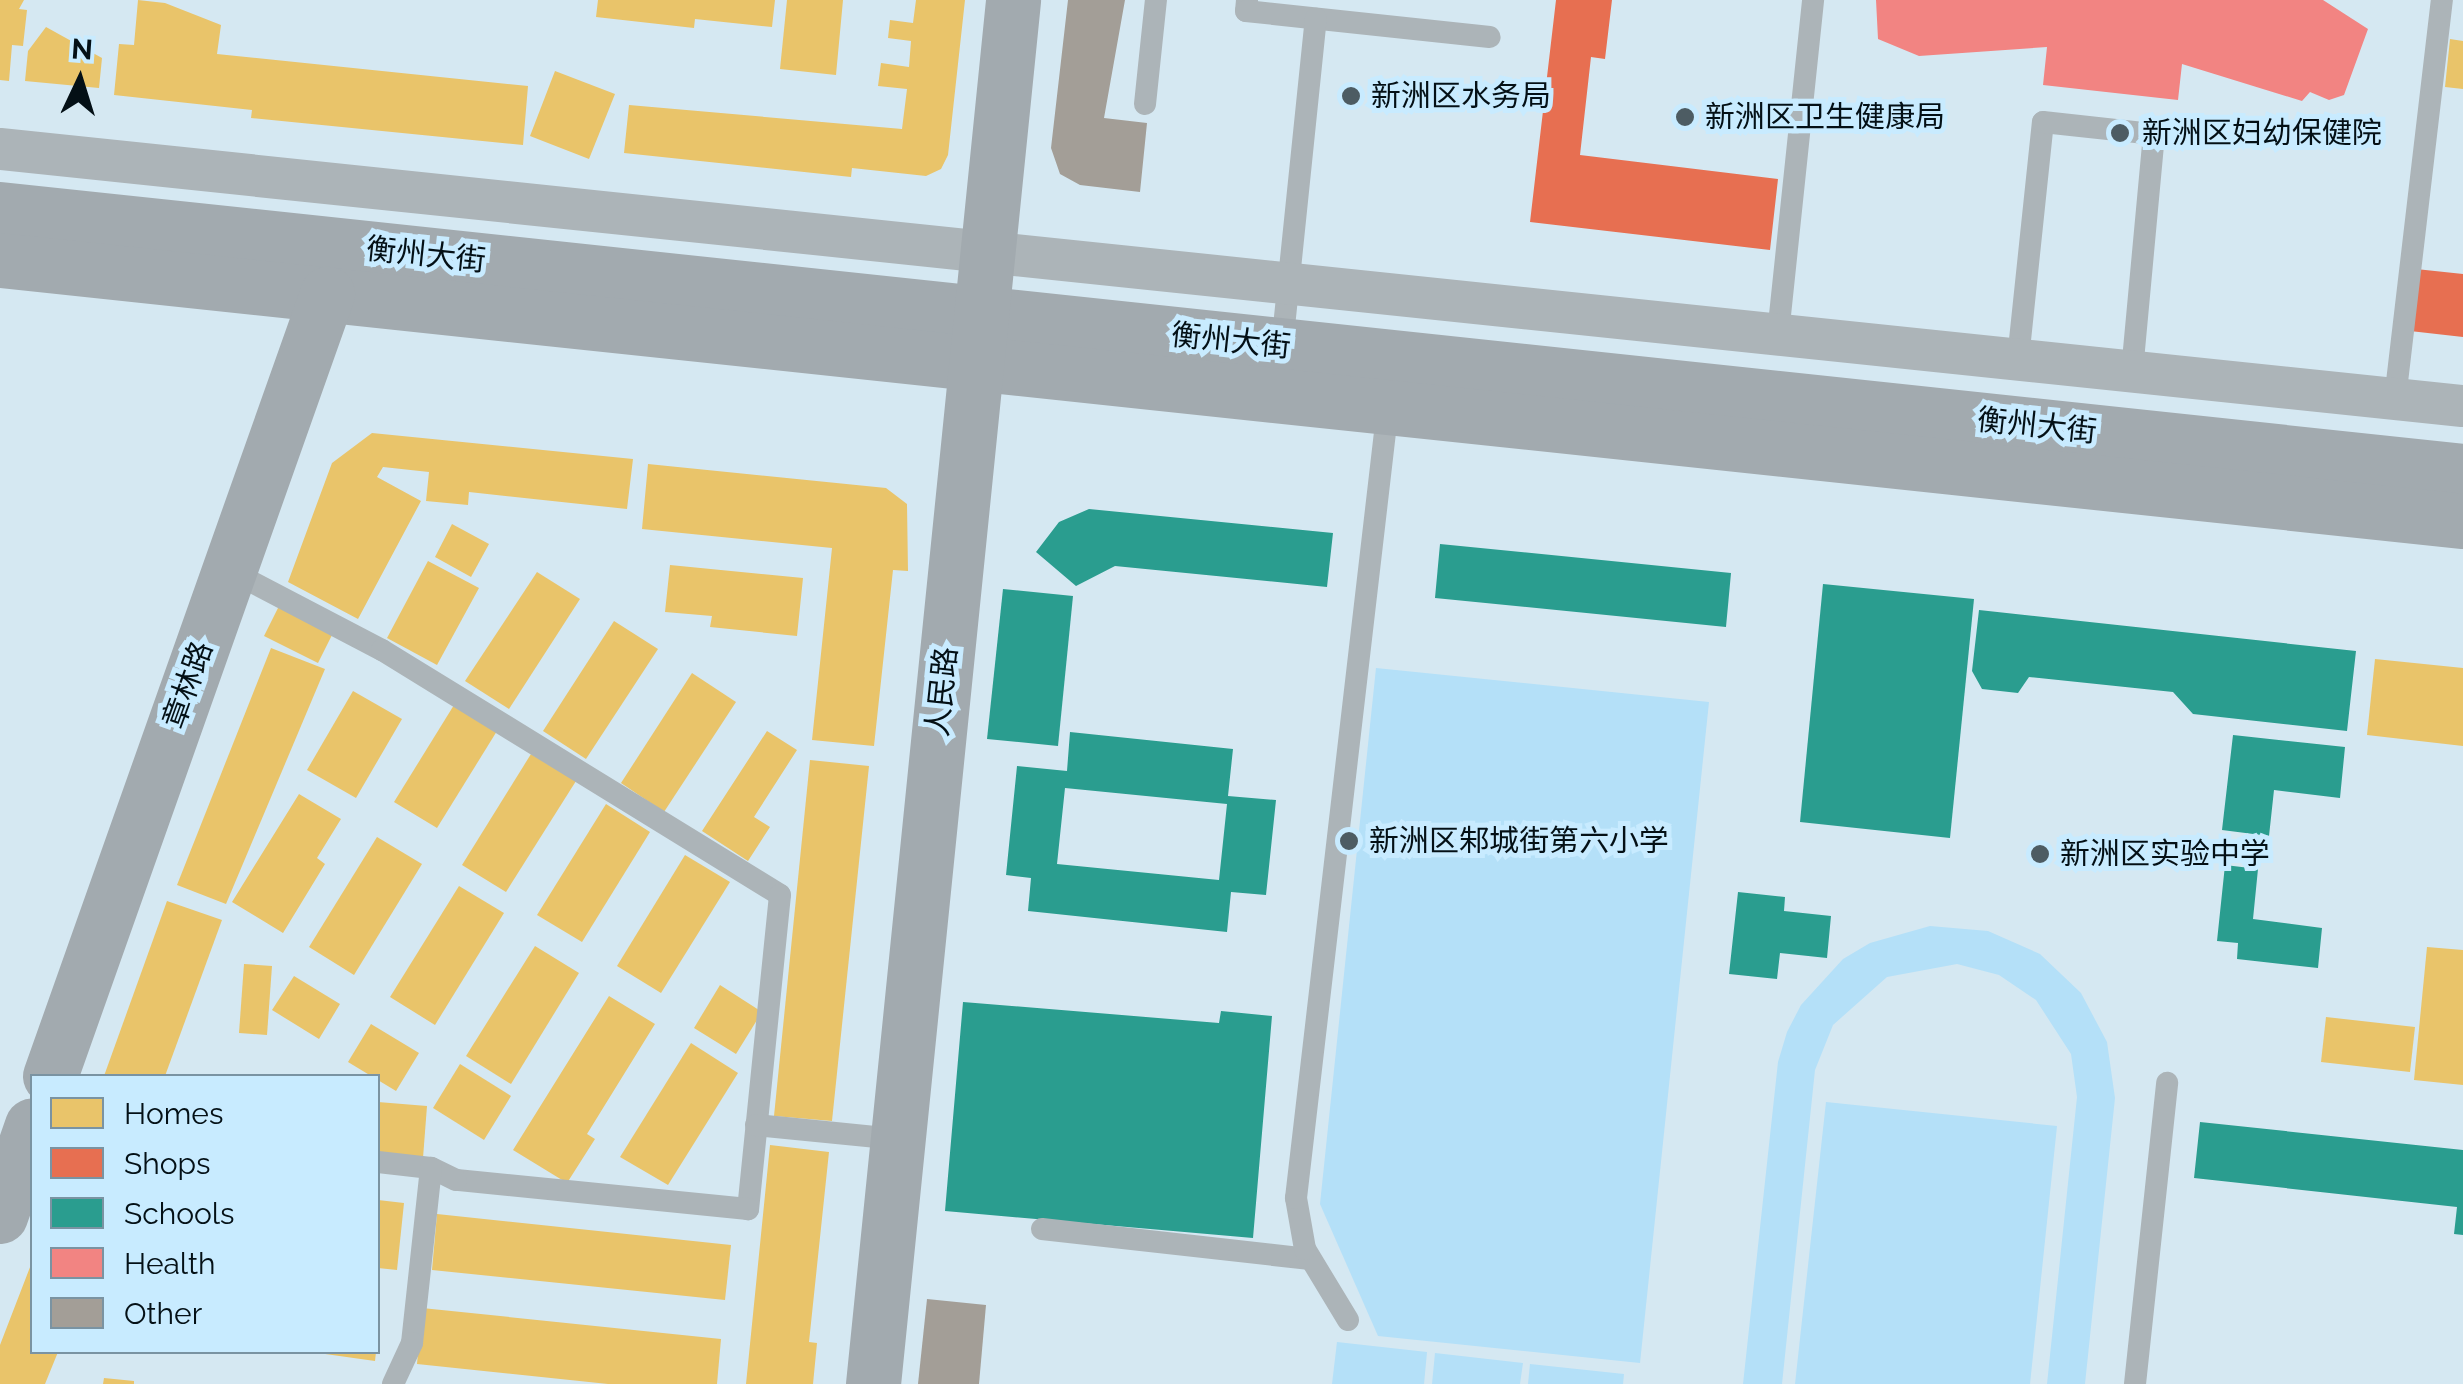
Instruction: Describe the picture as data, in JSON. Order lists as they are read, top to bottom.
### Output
{
  "streets": {
    "main road": ["衡州大街", "章林路", "人民路"]
  },
  "crossings": [
    ["衡州大街", "章林路"],
    ["衡州大街", "人民路"]
  ],
  "places": [
    "新洲区水务局",
    "新洲区卫生健康局",
    "新洲区妇幼保健院",
    "新洲区邾城街第六小学",
    "新洲区实验中学"
  ],
  "legend": [
    "Homes",
    "Shops",
    "Schools",
    "Health",
    "Other"
  ],
  "north": "top"
}
